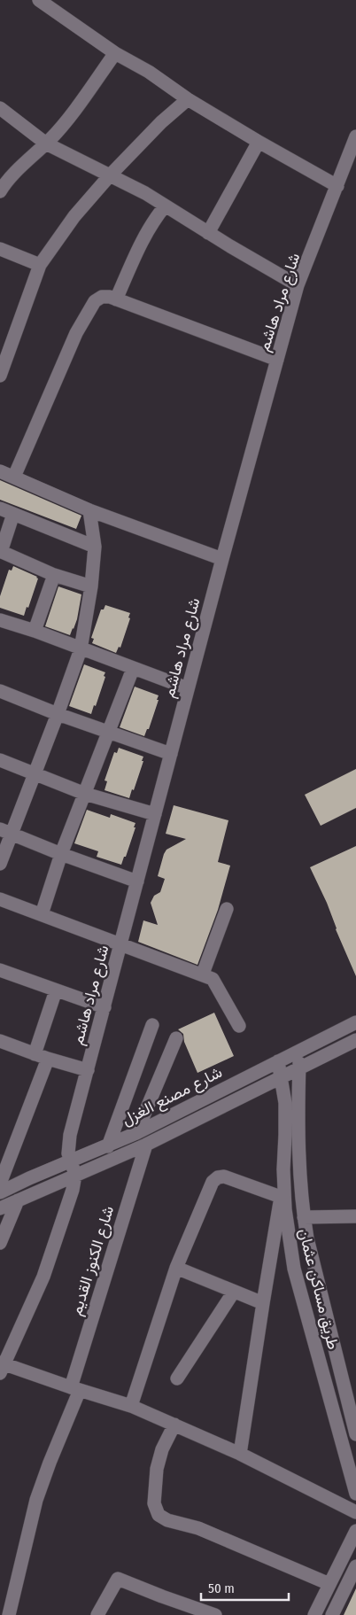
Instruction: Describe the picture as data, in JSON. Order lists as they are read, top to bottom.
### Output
{
  "streets": {
    "street": [
      "شارع مراد هاشم",
      "شارع مصنع الغزل",
      "شارع الكنوز القديم",
      "طريق مساكن عثمان"
    ]
  },
  "crossings": [
    ["شارع مراد هاشم", "شارع مصنع الغزل"],
    ["شارع مصنع الغزل", "شارع الكنوز القديم"],
    ["شارع مصنع الغزل", "طريق مساكن عثمان"]
  ],
  "scale_bar": "50 m"
}
